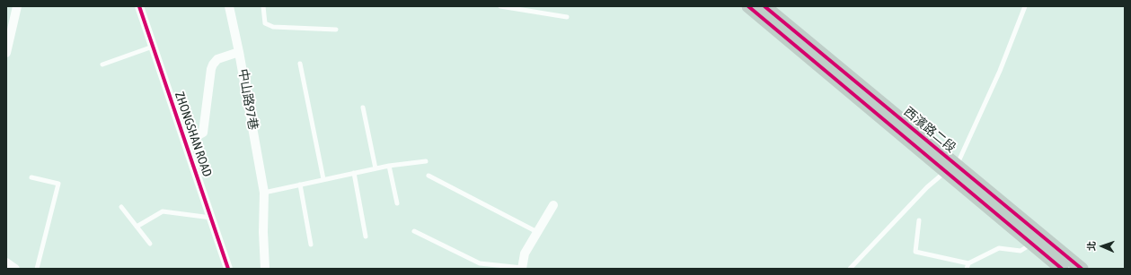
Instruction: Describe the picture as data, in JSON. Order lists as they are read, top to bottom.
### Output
{
  "streets": {
    "main road": ["西濱路二段"],
    "street": ["中山路97巷", "ZHONGSHAN ROAD"]
  },
  "north": "left"
}
